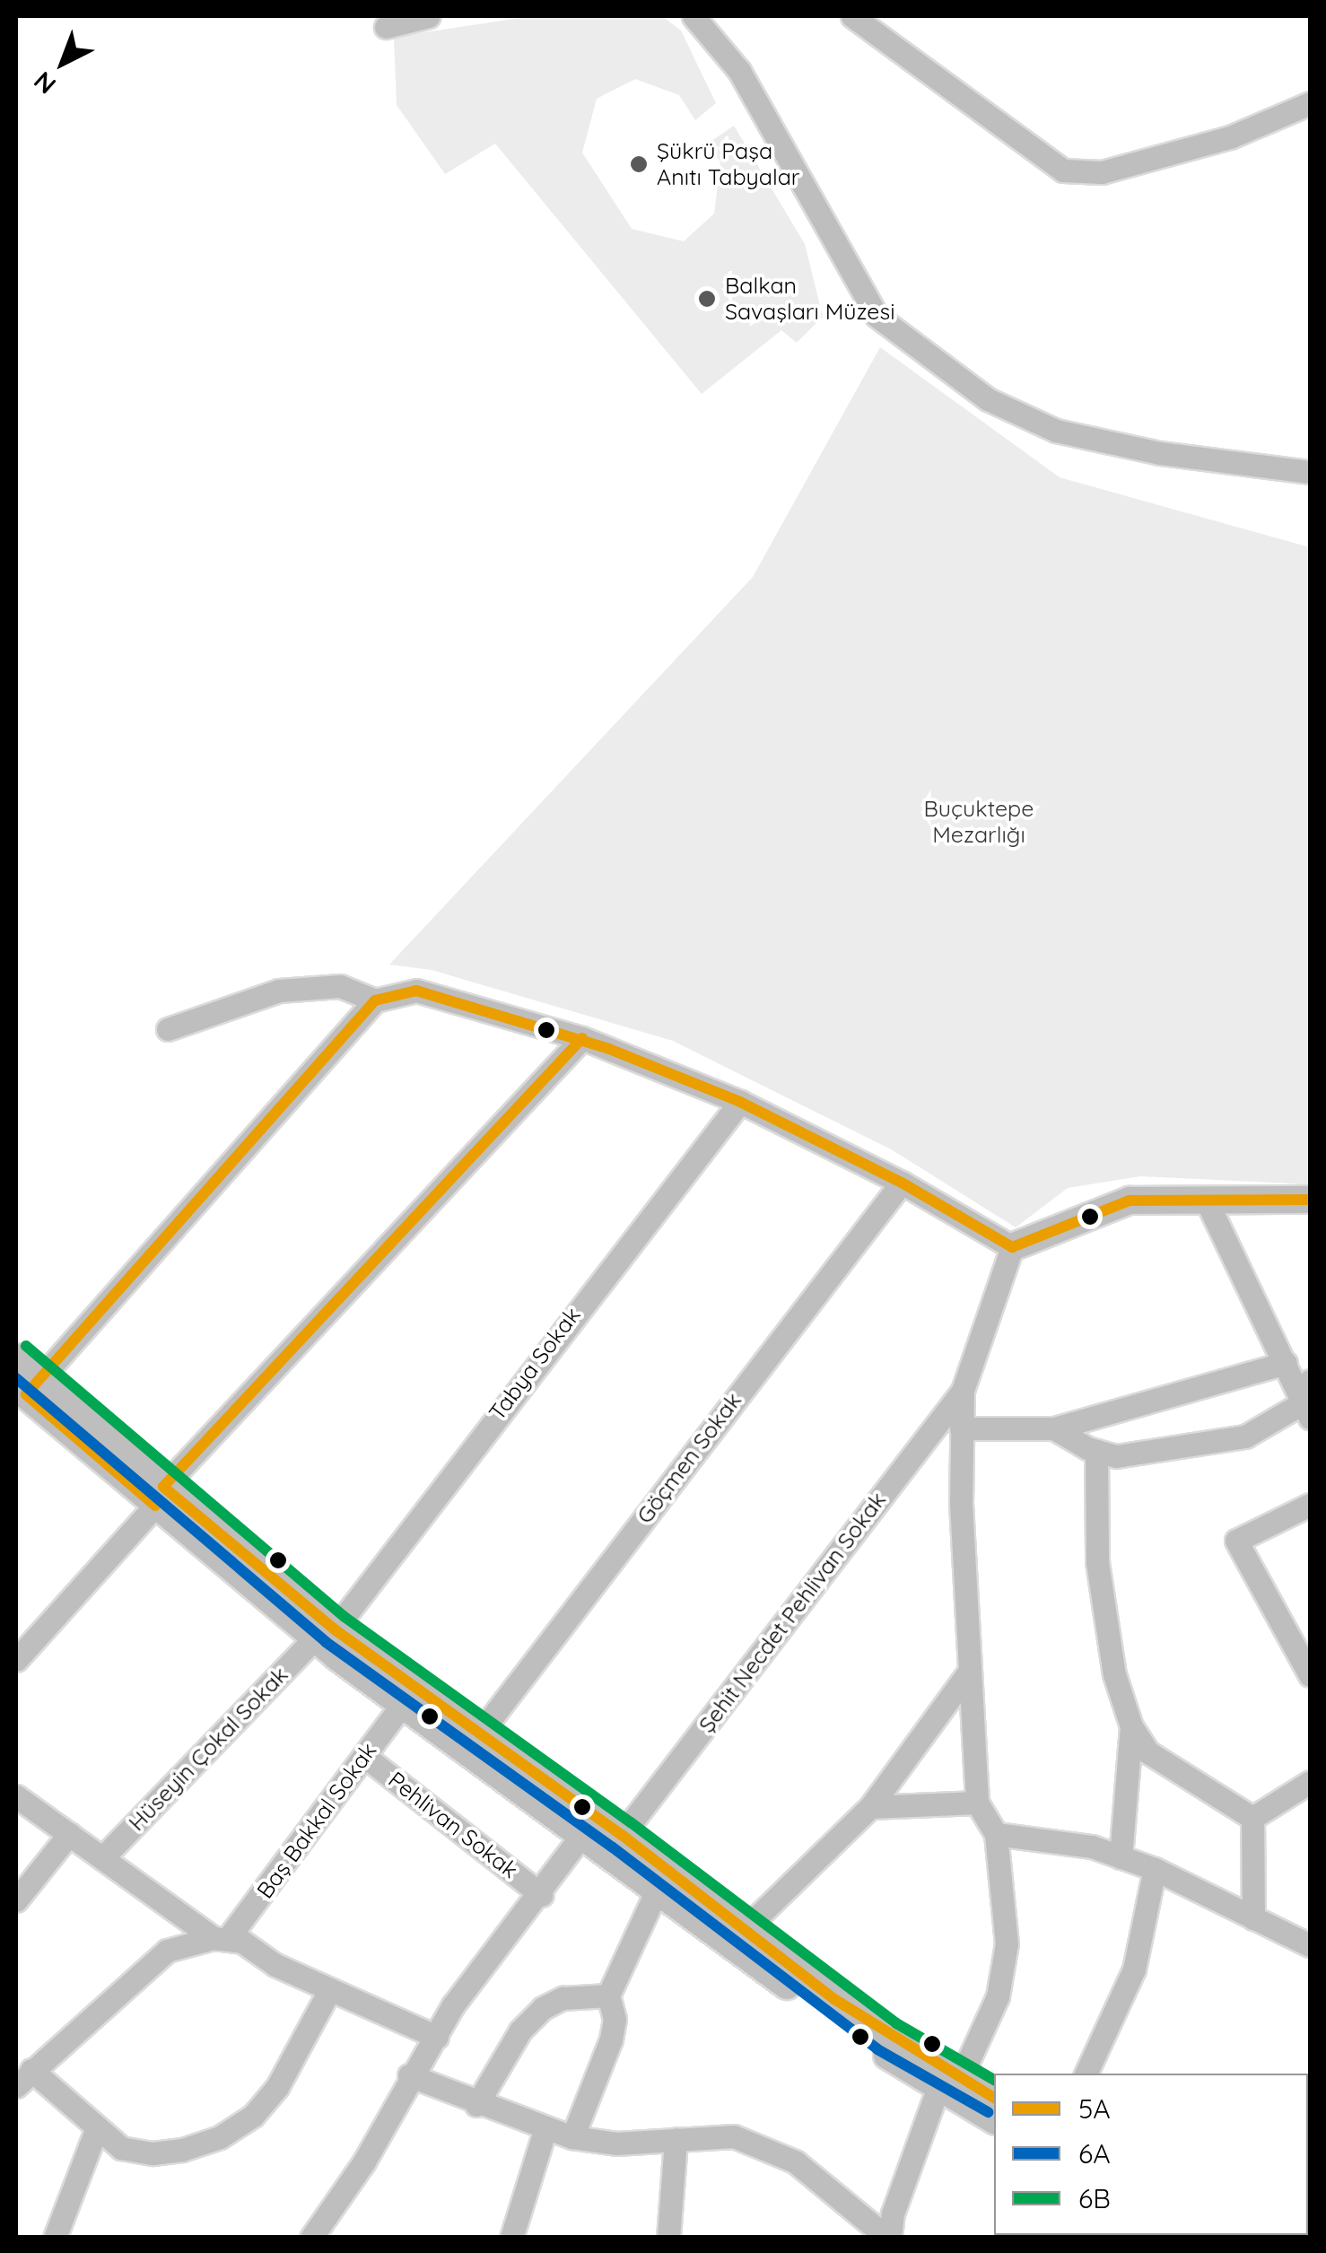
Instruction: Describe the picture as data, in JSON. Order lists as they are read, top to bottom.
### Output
{
  "streets": {
    "street": [
      "Tabya Sokak",
      "Göçmen Sokak",
      "Şehit Necdet Pehlivan Sokak",
      "Hüseyin Çokal Sokak",
      "Baş Bakkal Sokak",
      "Pehlivan Sokak"
    ]
  },
  "crossings": [
    ["Tabya Sokak", "Hüseyin Çokal Sokak"],
    ["Baş Bakkal Sokak", "Pehlivan Sokak"]
  ],
  "parks": ["Buçuktepe Mezarlığı"],
  "places": ["Şükrü Paşa Anıtı Tabyalar", "Balkan Savaşları Müzesi"],
  "lines": ["transit line 5A", "transit line 6B", "transit line 6A"],
  "legend": ["5A", "6A", "6B"],
  "north": "bottom left"
}
